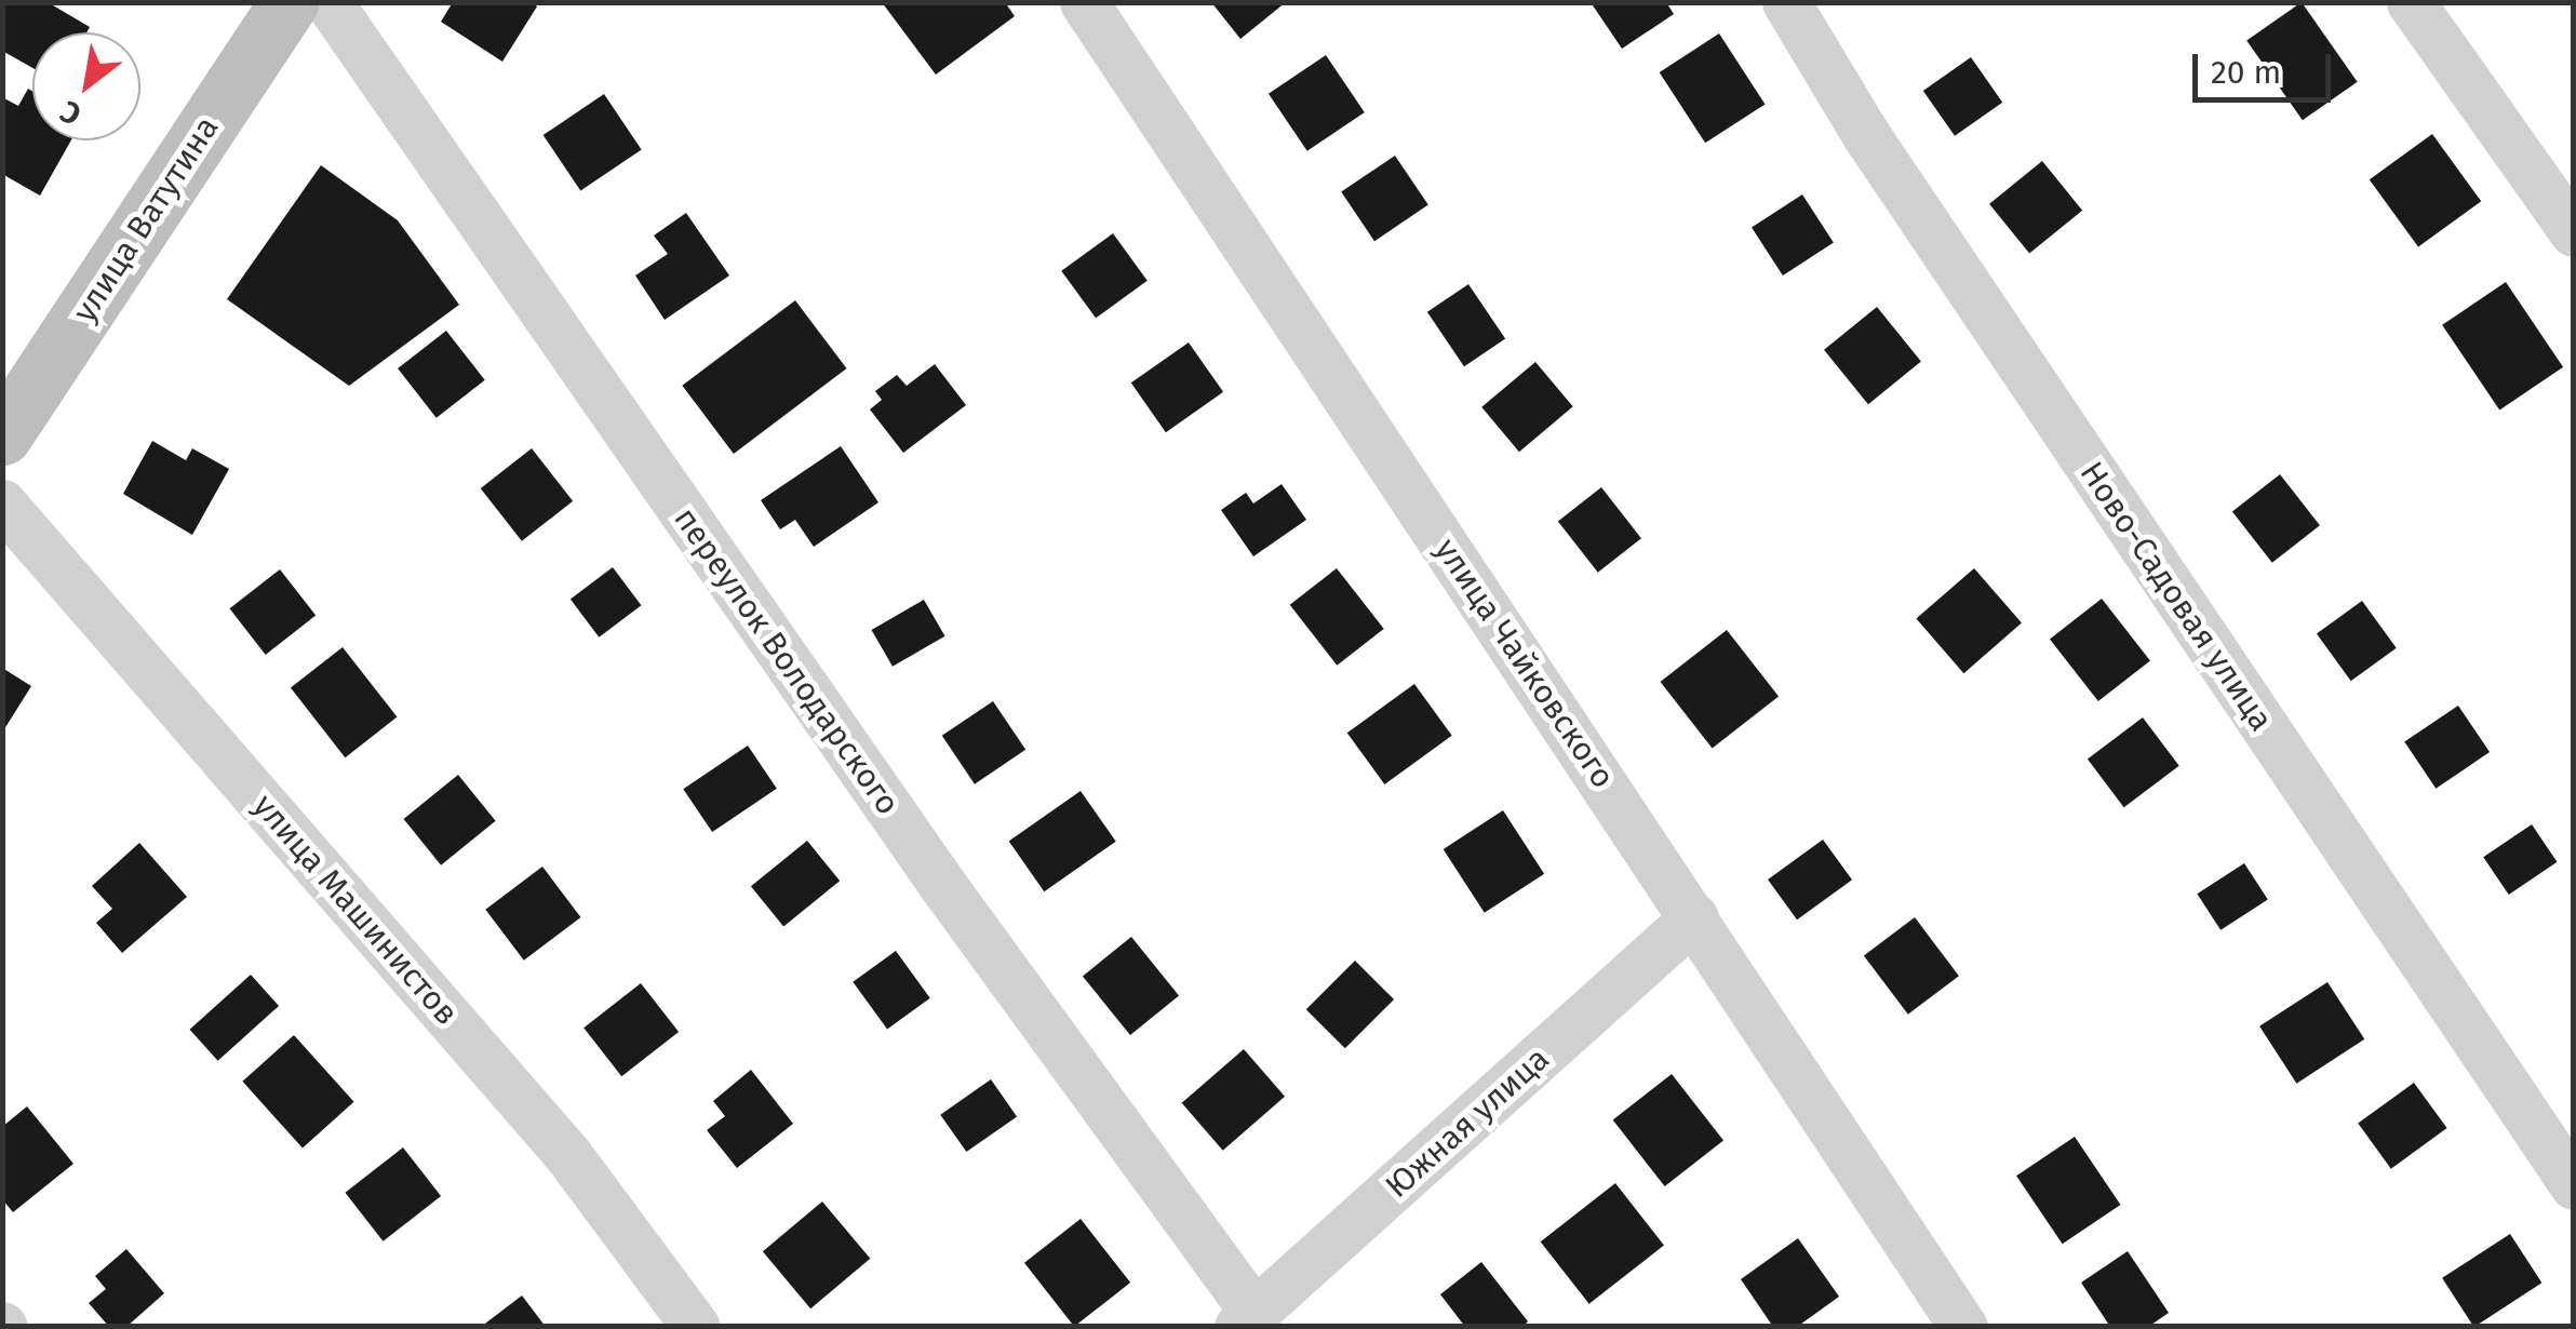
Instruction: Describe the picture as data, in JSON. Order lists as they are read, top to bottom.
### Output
{
  "streets": {
    "main road": ["улица Ватутина"],
    "street": [
      "Ново-Садовая улица",
      "переулок Володарского",
      "улица Чайковского",
      "улица Машинистов",
      "Южная улица"
    ]
  },
  "crossings": [
    ["переулок Володарского", "Южная улица"],
    ["улица Чайковского", "Южная улица"]
  ],
  "scale_bar": "20 m",
  "north": "bottom left"
}
